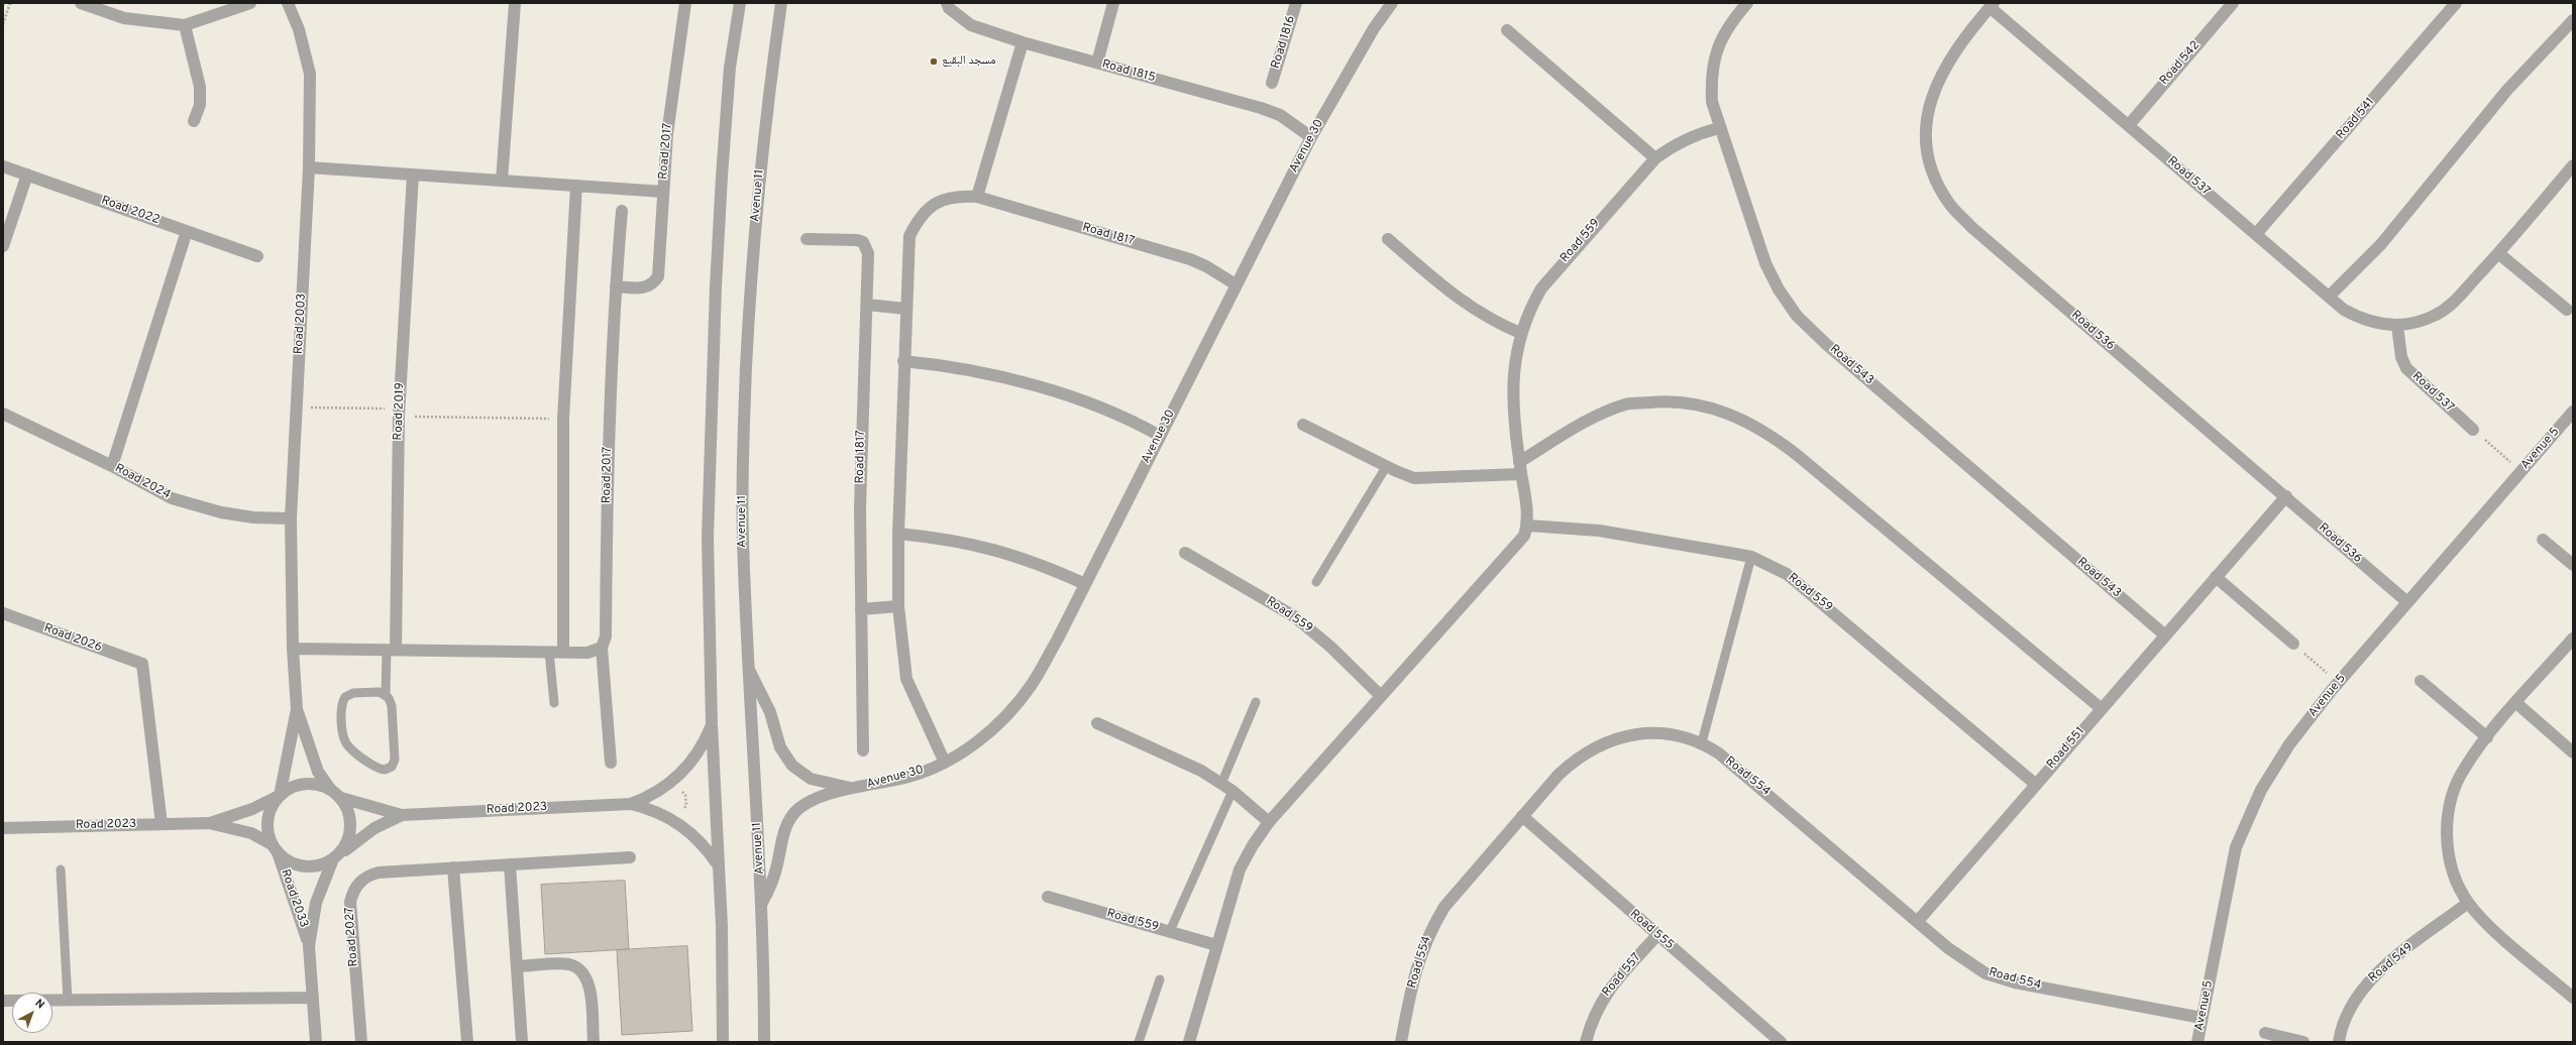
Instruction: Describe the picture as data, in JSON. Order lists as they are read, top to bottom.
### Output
{
  "streets": {
    "street": [
      "Road 1816",
      "Road 542",
      "Road 1815",
      "Road 541",
      "Avenue 30",
      "Road 2017",
      "Road 537",
      "Avenue 11",
      "Road 2022",
      "Road 1817",
      "Road 559",
      "Road 2003",
      "Road 536",
      "Road 543",
      "Road 2019",
      "Avenue 5",
      "Road 2024",
      "Road 2026",
      "Road 551",
      "Road 554",
      "Road 2023",
      "Road 2033",
      "Road 555",
      "Road 2027",
      "Road 549",
      "Road 557"
    ]
  },
  "crossings": [
    ["Road 542", "Road 537"],
    ["Road 1815", "Avenue 30"],
    ["Road 541", "Road 537"],
    ["Avenue 30", "Avenue 11"],
    ["Avenue 30", "Road 1817"],
    ["Road 537", "Road 536"],
    ["Road 559", "Road 543"],
    ["Road 559", "Road 551"],
    ["Road 2003", "Road 2024"],
    ["Road 536", "Avenue 5"],
    ["Road 536", "Road 551"],
    ["Road 543", "Road 551"],
    ["Avenue 5", "Road 554"],
    ["Road 2026", "Road 2023"],
    ["Road 551", "Road 554"],
    ["Road 554", "Road 555"],
    ["Road 2023", "Road 2033"],
    ["Road 555", "Road 557"]
  ],
  "places": ["مسجد البقيع"],
  "north": "top right"
}
